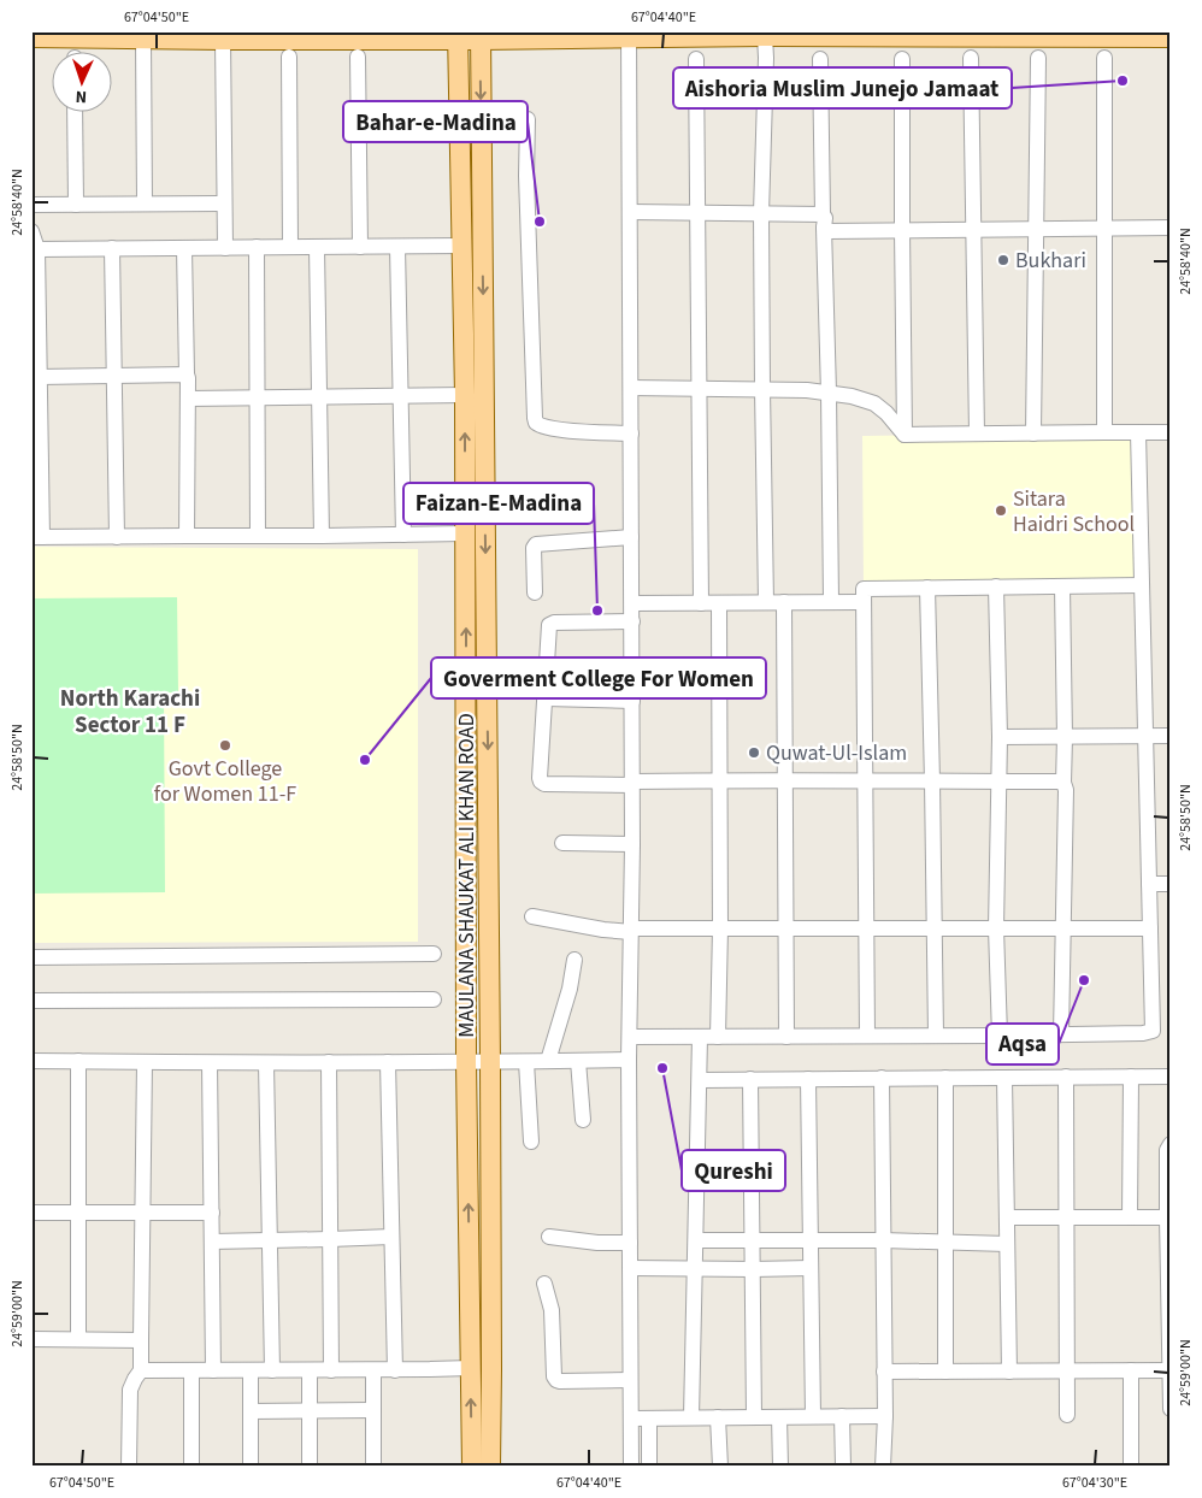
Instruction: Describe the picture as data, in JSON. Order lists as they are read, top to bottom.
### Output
{
  "streets": {
    "main road": ["MAULANA SHAUKAT ALI KHAN ROAD"]
  },
  "districts": ["North Karachi Sector 11 F"],
  "places": [
    "Aishoria Muslim Junejo Jamaat",
    "Bahar-e-Madina",
    "Bukhari",
    "Sitara Haidri School",
    "Faizan-E-Madina",
    "Govt College for Women 11-F",
    "Quwat-Ul-Islam",
    "Goverment College For Women",
    "Aqsa",
    "Qureshi"
  ],
  "north": "bottom",
  "coordinates": [
    "67°04'50\"E",
    "67°04'40\"E",
    "24°58'40\"N",
    "24°58'50\"N",
    "24°59'00\"N",
    "67°04'30\"E"
  ]
}
